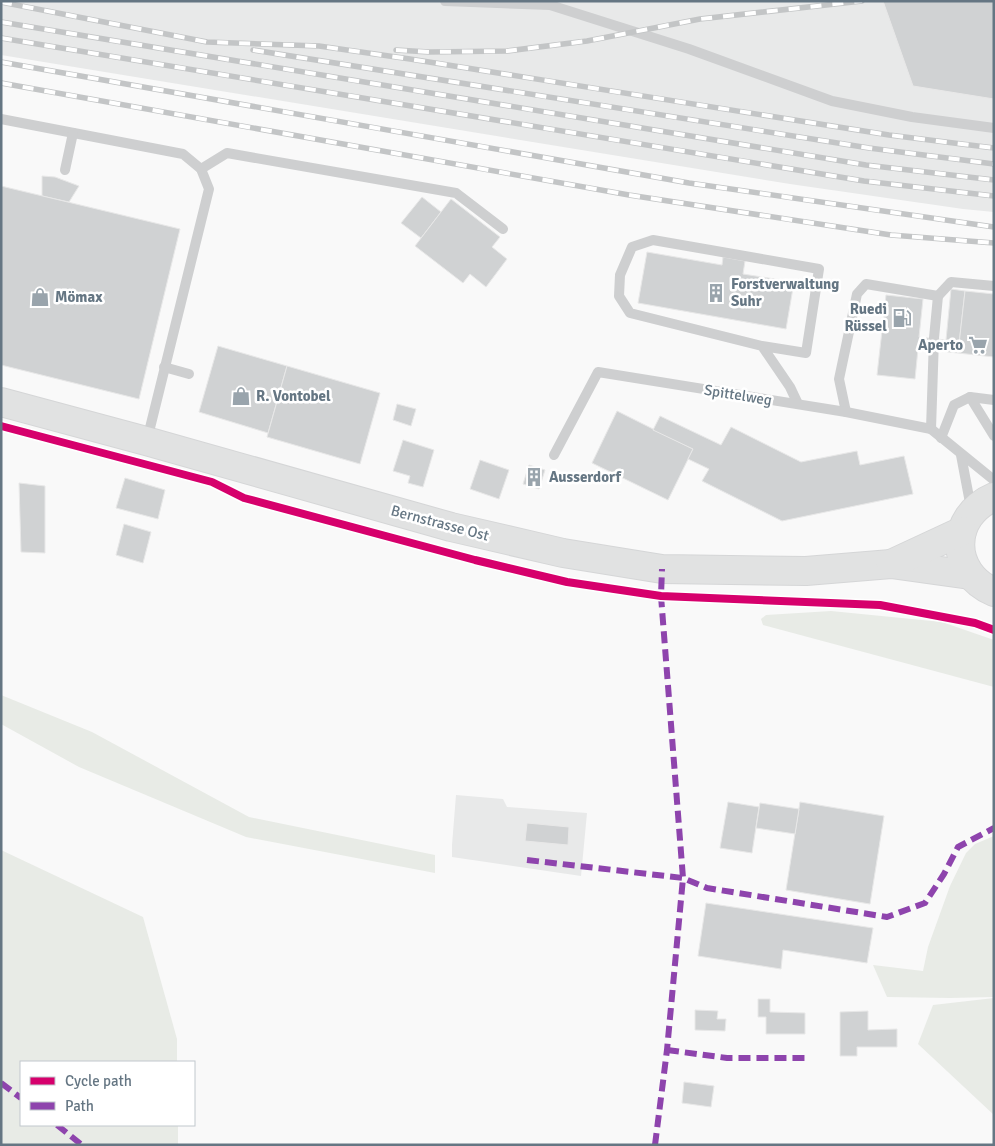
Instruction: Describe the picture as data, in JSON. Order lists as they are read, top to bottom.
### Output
{
  "streets": {
    "main road": ["Bernstrasse Ost"],
    "lane": ["Spittelweg"]
  },
  "places": {
    "building": ["Forstverwaltung Suhr", "Ausserdorf"],
    "shop": ["Mömax", "R. Vontobel"],
    "fuel station": ["Ruedi Rüssel"],
    "supermarket": ["Aperto"]
  },
  "legend": ["Cycle path", "Path"]
}
